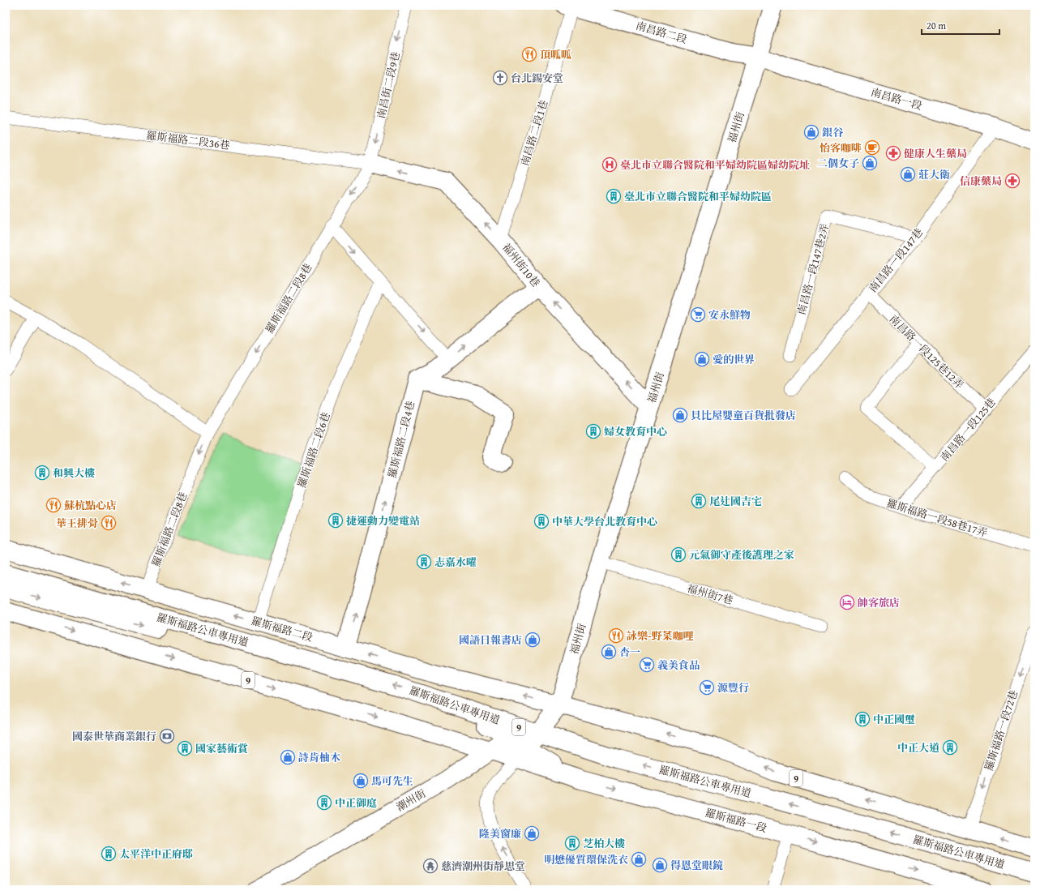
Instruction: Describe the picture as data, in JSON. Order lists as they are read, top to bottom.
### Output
{
  "streets": {
    "main road": [
      "南昌路二段",
      "南昌路一段",
      "福州街",
      "福州街10巷",
      "羅斯福路二段4巷",
      "羅斯福路二段",
      "羅斯福路公車專用道",
      "9",
      "潮州街",
      "羅斯福路一段"
    ],
    "lane": [
      "南昌街二段9巷",
      "南昌路二段1巷",
      "羅斯福路二段36巷",
      "南昌路一段147巷",
      "南昌路一段147巷2弄",
      "羅斯福路二段8巷",
      "南昌路一段125巷12弄",
      "南昌路一段125巷",
      "羅斯福路二段6巷",
      "羅斯福路一段58巷17弄",
      "福州街7巷",
      "羅斯福路一段72巷"
    ]
  },
  "crossings": [
    ["南昌路二段", "南昌路一段"],
    ["南昌路二段", "福州街"],
    ["南昌路二段", "南昌路二段1巷"],
    ["南昌街二段9巷", "羅斯福路二段36巷"],
    ["南昌街二段9巷", "福州街10巷"],
    ["南昌街二段9巷", "羅斯福路二段8巷"],
    ["南昌路一段", "福州街"],
    ["南昌路一段", "南昌路一段147巷"],
    ["福州街", "福州街10巷"],
    ["福州街", "福州街7巷"],
    ["福州街", "羅斯福路二段"],
    ["福州街", "羅斯福路公車專用道"],
    ["福州街", "9"],
    ["福州街", "潮州街"],
    ["福州街", "羅斯福路一段"],
    ["南昌路二段1巷", "福州街10巷"],
    ["羅斯福路二段36巷", "福州街10巷"],
    ["羅斯福路二段36巷", "羅斯福路二段8巷"],
    ["南昌路一段147巷", "南昌路一段147巷2弄"],
    ["南昌路一段147巷", "南昌路一段125巷12弄"],
    ["福州街10巷", "羅斯福路二段8巷"],
    ["羅斯福路二段8巷", "羅斯福路二段"],
    ["南昌路一段125巷12弄", "南昌路一段125巷"],
    ["南昌路一段125巷", "羅斯福路一段58巷17弄"],
    ["羅斯福路二段4巷", "羅斯福路二段"],
    ["羅斯福路二段6巷", "羅斯福路二段"],
    ["羅斯福路二段", "9"],
    ["羅斯福路公車專用道", "潮州街"],
    ["9", "羅斯福路一段72巷"],
    ["9", "潮州街"],
    ["9", "羅斯福路一段"]
  ],
  "one_way": [
    "南昌街二段9巷",
    "福州街10巷",
    "羅斯福路二段8巷",
    "羅斯福路二段4巷",
    "羅斯福路一段72巷"
  ],
  "places": {
    "restaurant": [
      "頂呱呱",
      "蘇杭點心店",
      "華王排骨",
      "詠樂-野菜咖哩"
    ],
    "church": ["台北錫安堂"],
    "shop": [
      "銀谷",
      "二個女子",
      "莊大衛",
      "愛的世界",
      "貝比屋嬰童百貨批發店",
      "國語日報書店",
      "杏一",
      "詩肯柚木",
      "馬可先生",
      "隆美窗廉",
      "明懋優質環保洗衣",
      "得恩堂眼鏡"
    ],
    "cafe": ["怡客咖啡"],
    "pharmacy": ["健康人生藥局", "信康藥局"],
    "hospital": ["臺北市立聯合醫院和平婦幼院區婦幼院址"],
    "building": [
      "臺北市立聯合醫院和平婦幼院區",
      "婦女教育中心",
      "和興大樓",
      "尾辻國吉宅",
      "捷運動力變電站",
      "中華大學台北教育中心",
      "元氣御守產後護理之家",
      "志嘉水曜",
      "中正國璽",
      "中正大道",
      "國家藝術賞",
      "中正御庭",
      "芝柏大樓",
      "太平洋中正府邸"
    ],
    "supermarket": ["安永鮮物", "義美食品", "源豐行"],
    "hotel": ["帥客旅店"],
    "bank": ["國泰世華商業銀行"],
    "temple": ["慈濟潮州街靜思堂"]
  },
  "scale_bar": "20 m"
}
